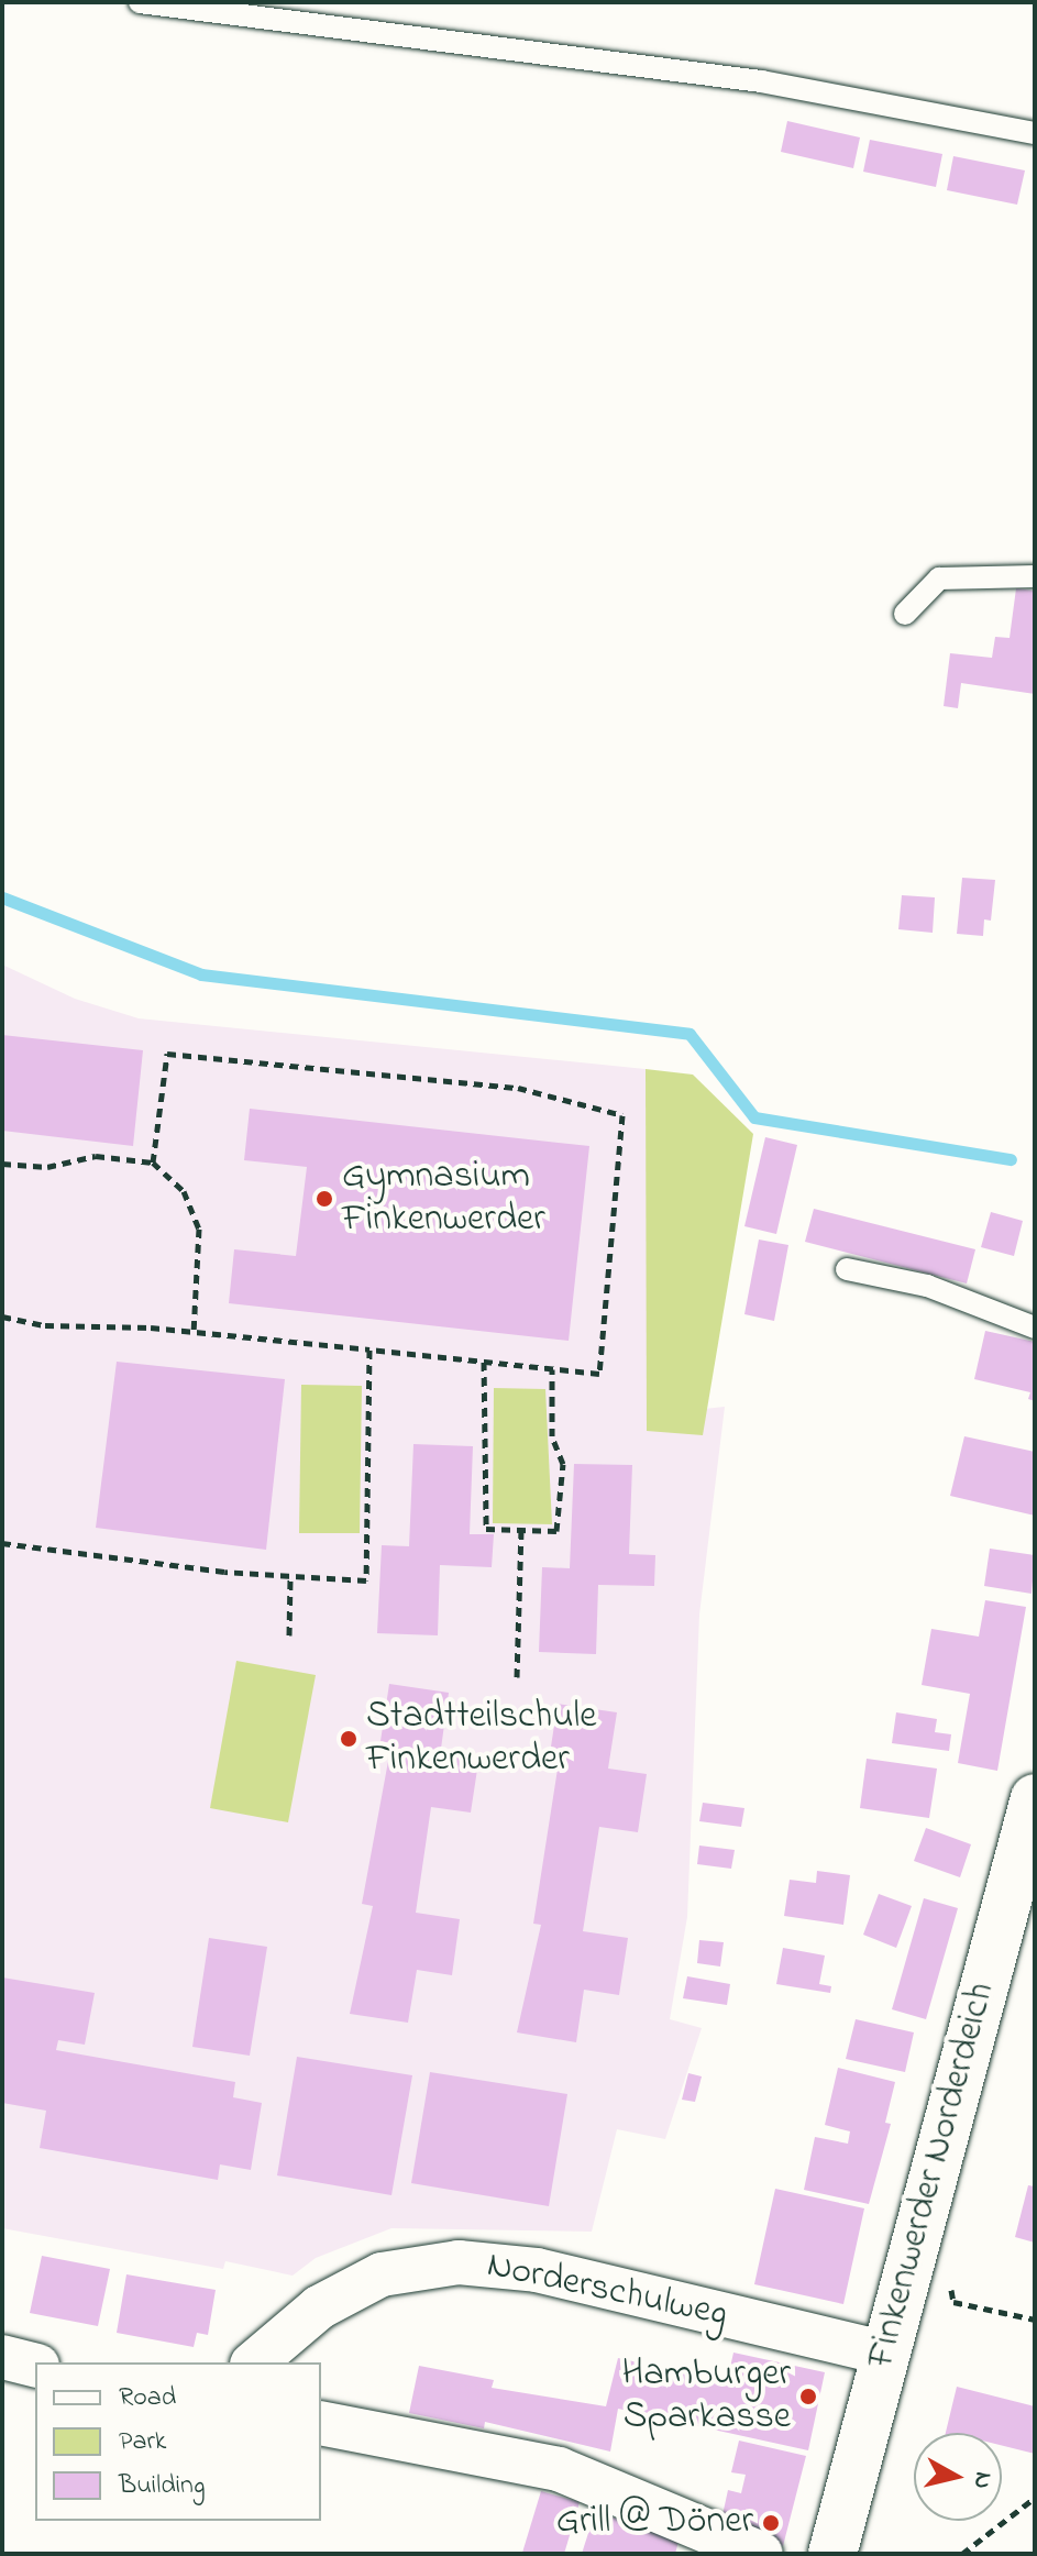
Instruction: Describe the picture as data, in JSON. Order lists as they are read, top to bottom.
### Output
{
  "streets": {
    "street": ["Finkenwerder Norderdeich", "Norderschulweg"]
  },
  "crossings": [
    ["Finkenwerder Norderdeich", "Norderschulweg"]
  ],
  "places": [
    "Gymnasium Finkenwerder",
    "Stadtteilschule Finkenwerder",
    "Hamburger Sparkasse",
    "Grill @ Döner"
  ],
  "legend": ["Road", "Park", "Building"],
  "north": "right"
}
